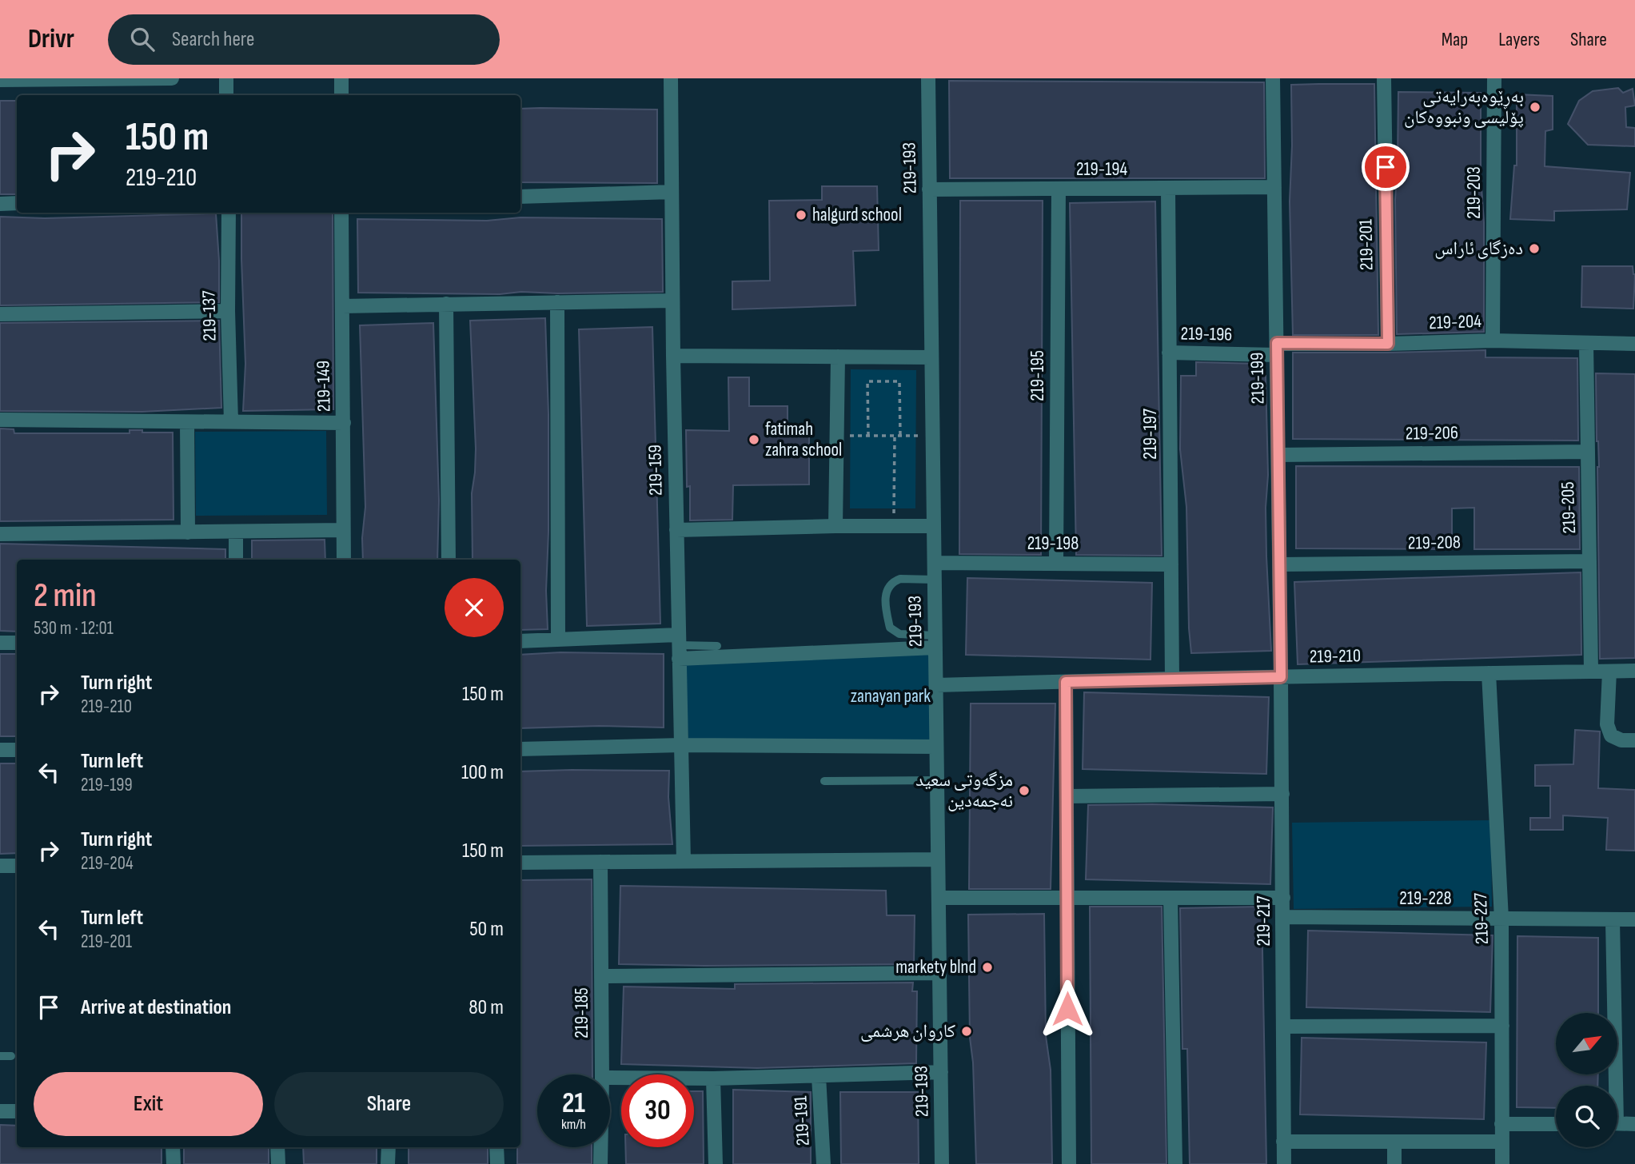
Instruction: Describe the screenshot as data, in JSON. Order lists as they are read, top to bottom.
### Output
{
  "streets": {
    "street": [
      "219-193",
      "219-194",
      "219-203",
      "219-201",
      "219-137",
      "219-204",
      "219-196",
      "219-195",
      "219-199",
      "219-149",
      "219-206",
      "219-197",
      "219-159",
      "219-205",
      "219-208",
      "219-198",
      "219-210",
      "219-228",
      "219-227",
      "219-217",
      "219-185",
      "219-191"
    ]
  },
  "crossings": [
    ["219-193", "219-194"],
    ["219-193", "219-198"],
    ["219-193", "219-210"],
    ["219-194", "219-195"],
    ["219-194", "219-199"],
    ["219-194", "219-197"],
    ["219-203", "219-204"],
    ["219-201", "219-204"],
    ["219-204", "219-196"],
    ["219-204", "219-199"],
    ["219-204", "219-205"],
    ["219-196", "219-199"],
    ["219-196", "219-197"],
    ["219-195", "219-198"],
    ["219-199", "219-206"],
    ["219-199", "219-208"],
    ["219-199", "219-210"],
    ["219-199", "219-217"],
    ["219-206", "219-205"],
    ["219-197", "219-198"],
    ["219-197", "219-210"],
    ["219-205", "219-208"],
    ["219-205", "219-210"],
    ["219-210", "219-227"],
    ["219-210", "219-217"],
    ["219-228", "219-227"],
    ["219-228", "219-217"]
  ],
  "parks": ["zanayan park"],
  "places": [
    "بەڕێوەبەرایەتی پۆلیسی ونبووەکان",
    "halgurd school",
    "دەزگای ئاراس",
    "fatimah zahra school",
    "مزگەوتی سعید نەجمەدین",
    "markety blnd",
    "كاروان هرشمی"
  ],
  "north": "top right",
  "page": {
    "header": "Drivr",
    "search": "Search here",
    "nav": ["Map", "Layers", "Share"],
    "turn": ["150 m", "219-210"],
    "heading": ["2 min", "530 m · 12:01"],
    "list": [
      {
        "name": "Turn right",
        "note": "219-210",
        "value": "150 m"
      },
      {
        "name": "Turn left",
        "note": "219-199",
        "value": "100 m"
      },
      {
        "name": "Turn right",
        "note": "219-204",
        "value": "150 m"
      },
      {
        "name": "Turn left",
        "note": "219-201",
        "value": "50 m"
      },
      {
        "name": "Arrive at destination",
        "value": "80 m"
      }
    ],
    "buttons": ["Exit", "Share"],
    "speed": "21 km/h",
    "limit": "30"
  }
}
